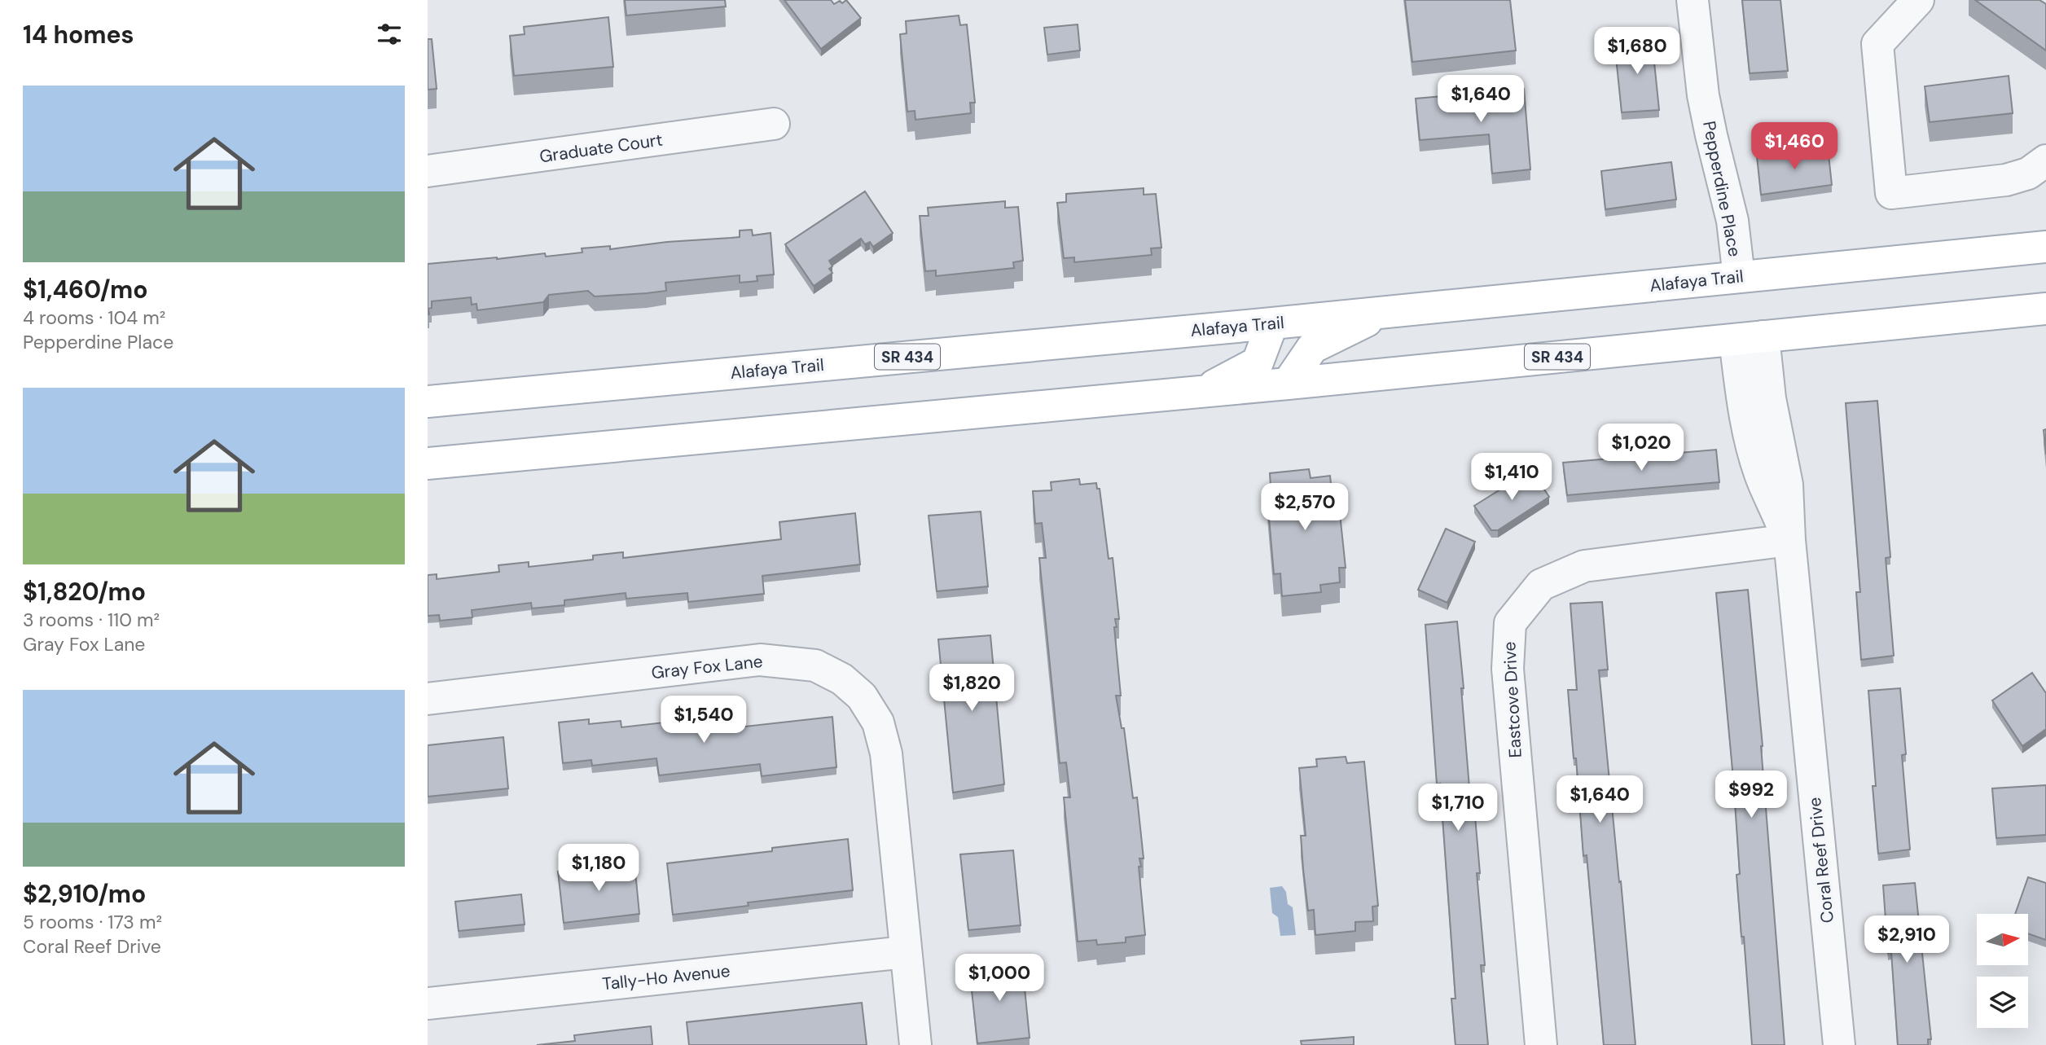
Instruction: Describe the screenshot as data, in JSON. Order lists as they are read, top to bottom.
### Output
{
  "streets": {
    "main road": ["Alafaya Trail", "SR 434"],
    "street": [
      "Graduate Court",
      "Pepperdine Place",
      "Gray Fox Lane",
      "Eastcove Drive",
      "Coral Reef Drive",
      "Tally-Ho Avenue"
    ]
  },
  "crossings": [
    ["Pepperdine Place", "Alafaya Trail"],
    ["SR 434", "Coral Reef Drive"],
    ["Gray Fox Lane", "Tally-Ho Avenue"],
    ["Eastcove Drive", "Coral Reef Drive"]
  ],
  "north": "right",
  "page": {
    "heading": "14 homes",
    "price": [
      "$1,680",
      "$1,640",
      "$1,460",
      "$1,020",
      "$1,410",
      "$2,570",
      "$1,820",
      "$1,540",
      "$992",
      "$1,640",
      "$1,710",
      "$1,180",
      "$2,910",
      "$1,000"
    ],
    "list": [
      {
        "name": "$1,460/mo",
        "note": "4 rooms · 104 m² · Pepperdine Place"
      },
      {
        "name": "$1,820/mo",
        "note": "3 rooms · 110 m² · Gray Fox Lane"
      },
      {
        "name": "$2,910/mo",
        "note": "5 rooms · 173 m² · Coral Reef Drive"
      }
    ]
  }
}
